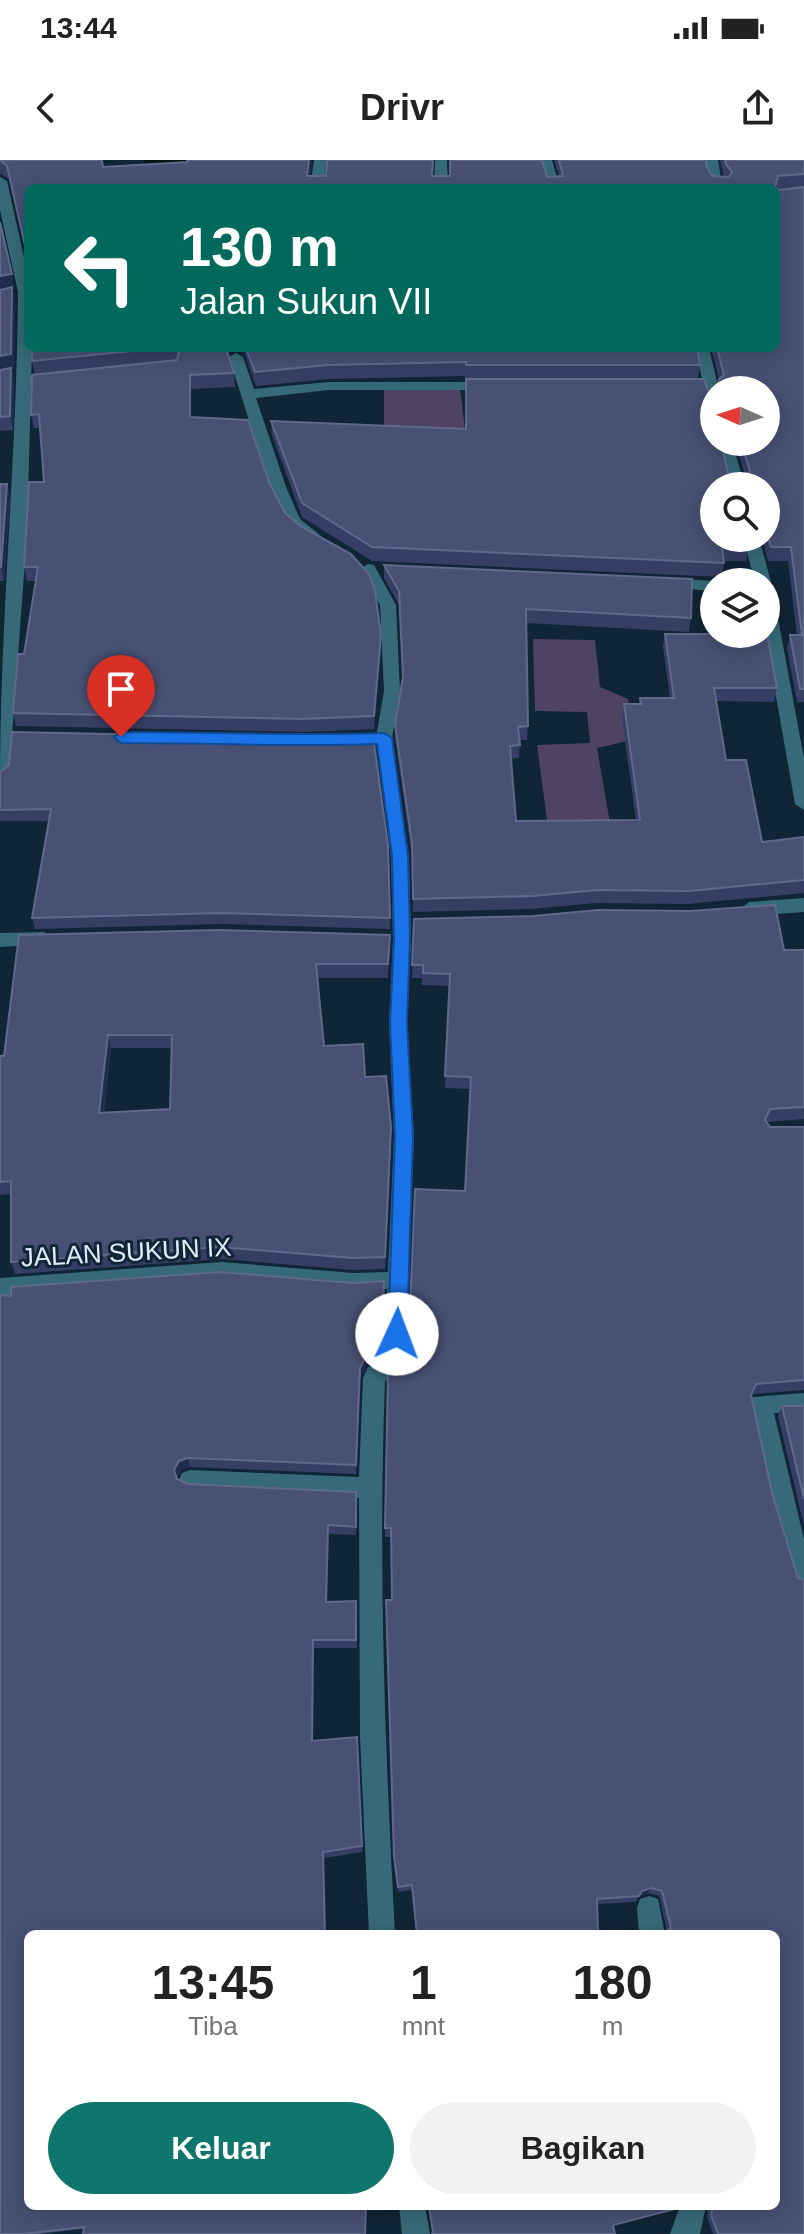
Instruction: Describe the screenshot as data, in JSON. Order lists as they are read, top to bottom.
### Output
{
  "streets": {
    "street": ["JALAN SUKUN IX"]
  },
  "north": "left",
  "page": {
    "status": "13:44",
    "header": "Drivr",
    "turn": ["130 m", "Jalan Sukun VII"],
    "eta": [
      "13:45",
      "Tiba",
      "1",
      "mnt",
      "180",
      "m"
    ],
    "buttons": ["Keluar", "Bagikan"]
  }
}
